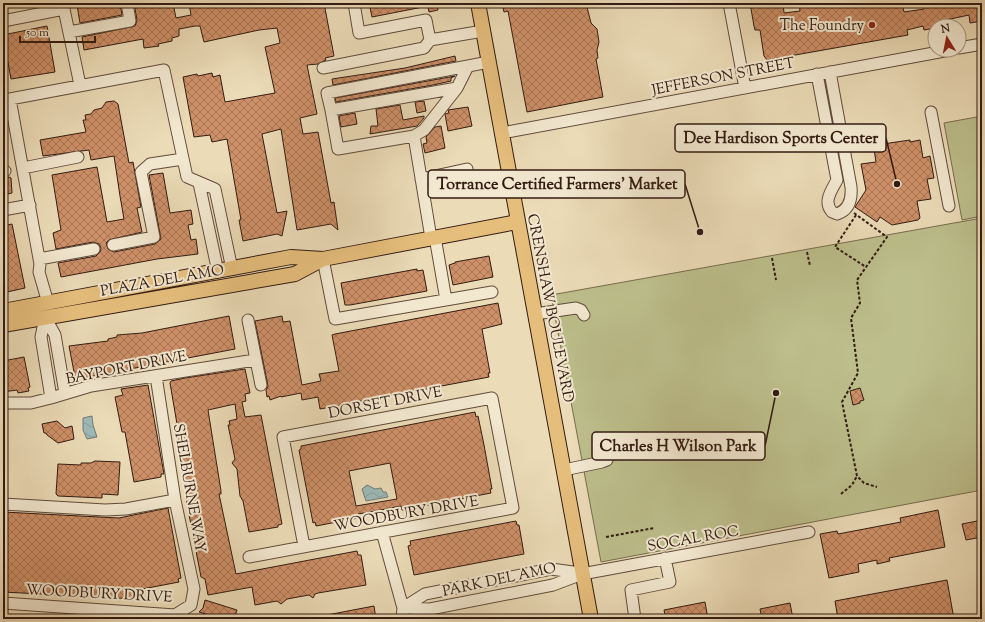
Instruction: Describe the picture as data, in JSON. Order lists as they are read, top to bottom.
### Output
{
  "streets": {
    "main road": ["PLAZA DEL AMO", "CRENSHAW BOULEVARD"],
    "street": [
      "JEFFERSON STREET",
      "BAYPORT DRIVE",
      "DORSET DRIVE",
      "SHELBURNE WAY",
      "WOODBURY DRIVE",
      "SOCAL ROC",
      "PARK DEL AMO"
    ]
  },
  "crossings": [
    ["JEFFERSON STREET", "CRENSHAW BOULEVARD"],
    ["PLAZA DEL AMO", "CRENSHAW BOULEVARD"],
    ["CRENSHAW BOULEVARD", "SOCAL ROC"],
    ["CRENSHAW BOULEVARD", "PARK DEL AMO"],
    ["BAYPORT DRIVE", "SHELBURNE WAY"],
    ["DORSET DRIVE", "WOODBURY DRIVE"],
    ["SHELBURNE WAY", "WOODBURY DRIVE"],
    ["SOCAL ROC", "PARK DEL AMO"]
  ],
  "places": [
    "The Foundry",
    "Dee Hardison Sports Center",
    "Torrance Certified Farmers' Market",
    "Charles H Wilson Park"
  ],
  "scale_bar": "50 m",
  "north": "top"
}
